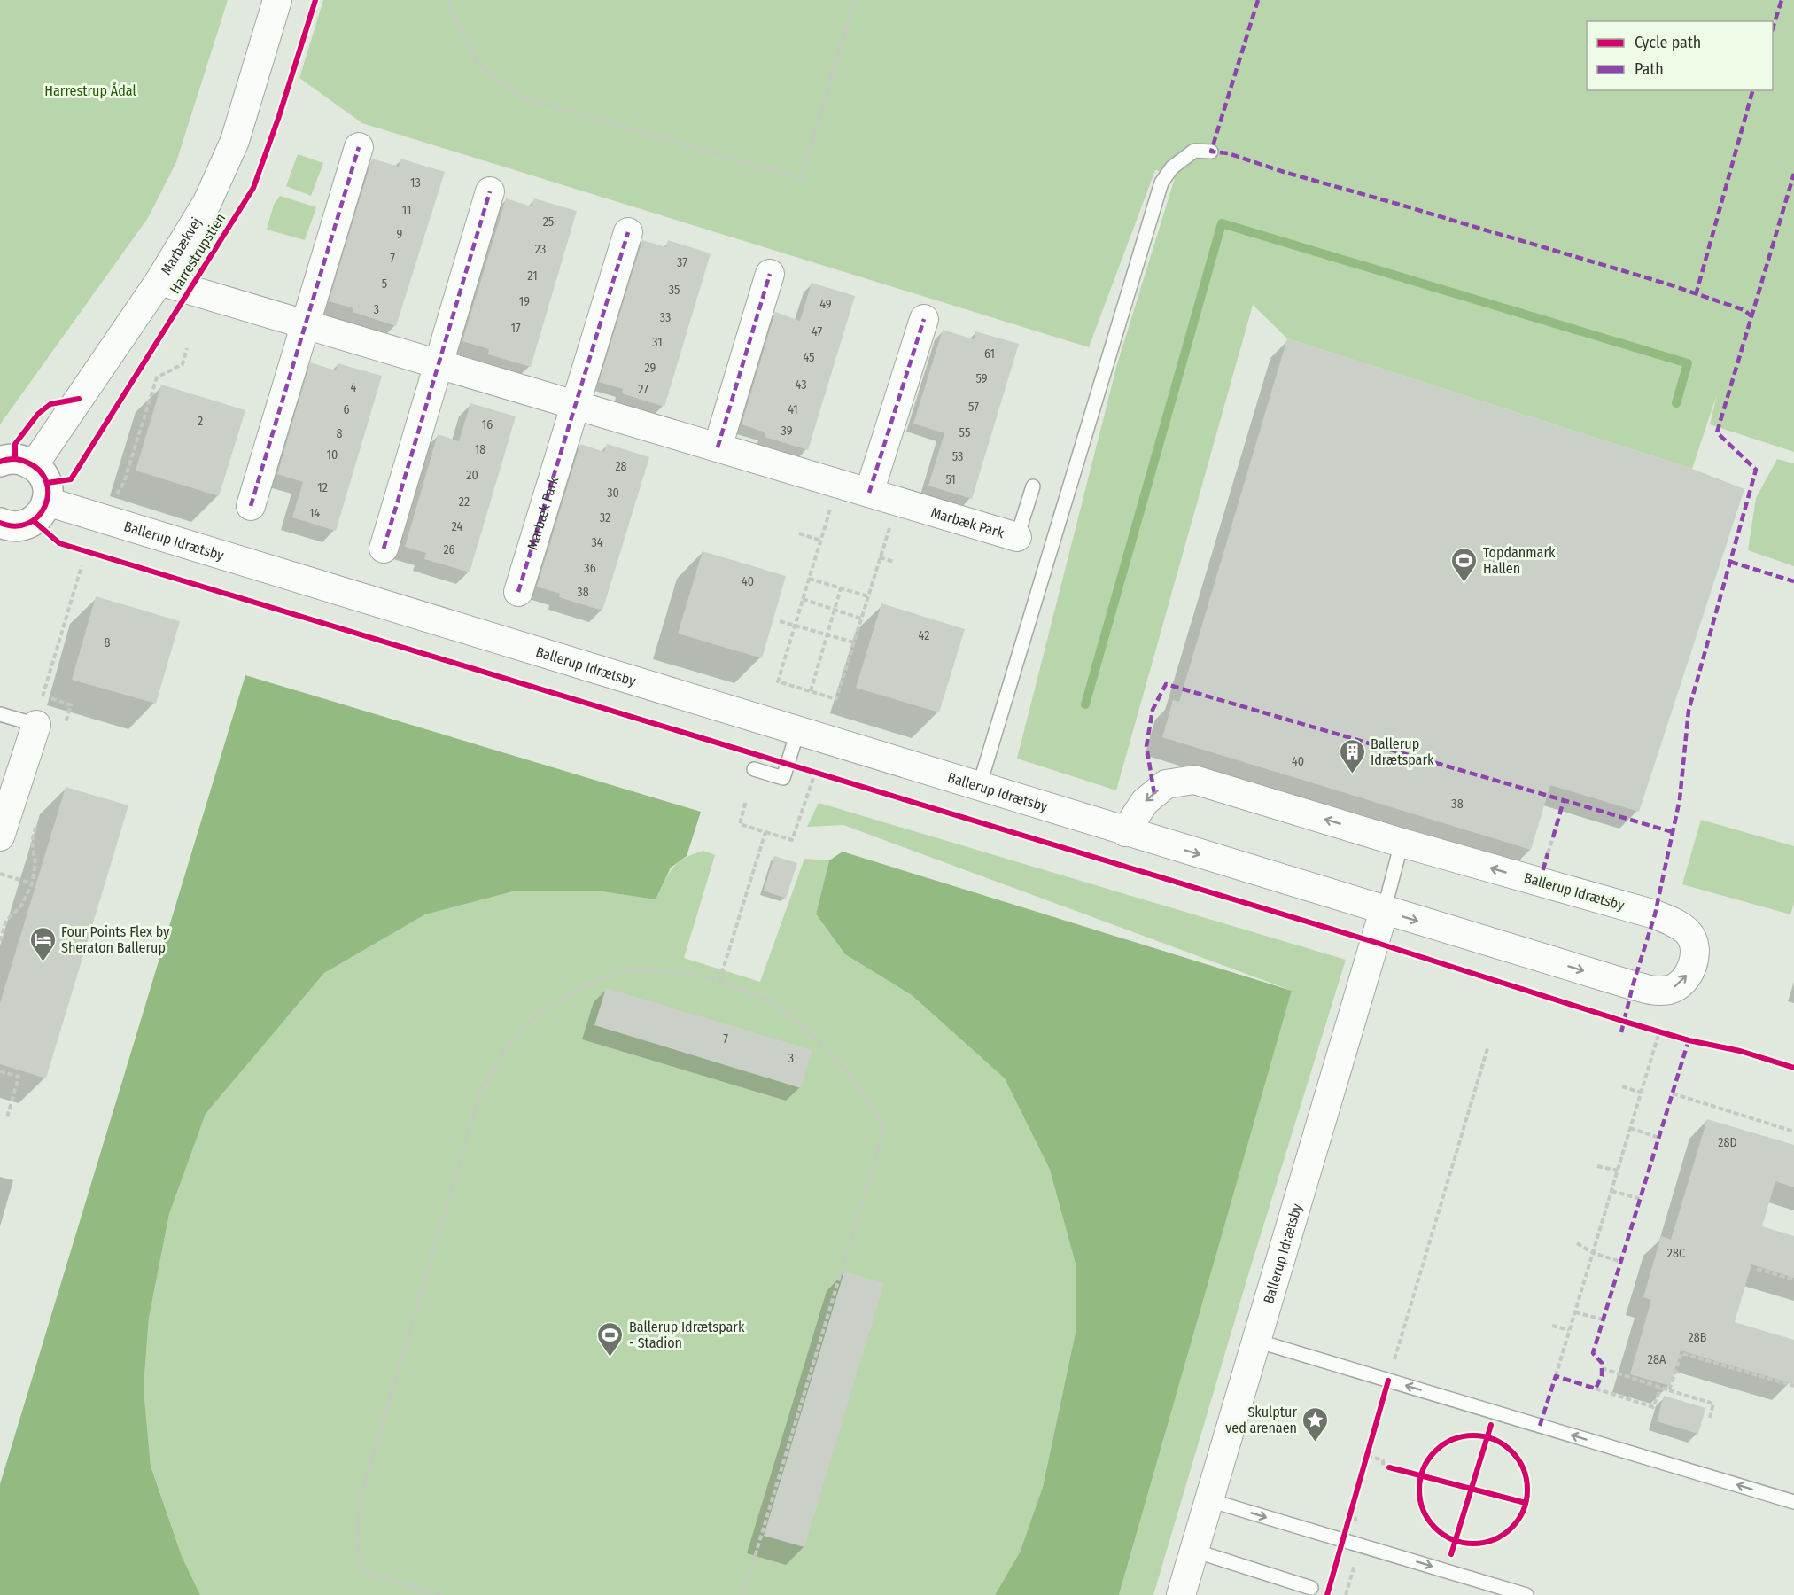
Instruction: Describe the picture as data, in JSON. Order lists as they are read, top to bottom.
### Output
{
  "streets": {
    "street": ["Marbækvej", "Marbæk Park", "Ballerup Idrætsby"],
    "cycle path": ["Harrestrupstien"]
  },
  "crossings": [
    ["Marbækvej", "Marbæk Park"]
  ],
  "parks": ["Harrestrup Ådal"],
  "places": {
    "sports": ["Topdanmark Hallen", "Ballerup Idrætspark - Stadion"],
    "building": ["Ballerup Idrætspark"],
    "hotel": ["Four Points Flex by Sheraton Ballerup"],
    "place": ["Skulptur ved arenaen"]
  },
  "house_numbers": [
    "13",
    "11",
    "25",
    "9",
    "23",
    "7",
    "37",
    "21",
    "5",
    "35",
    "19",
    "49",
    "3",
    "33",
    "17",
    "47",
    "31",
    "61",
    "45",
    "29",
    "59",
    "43",
    "4",
    "27",
    "57",
    "6",
    "41",
    "2",
    "16",
    "39",
    "55",
    "8",
    "18",
    "10",
    "53",
    "28",
    "20",
    "51",
    "12",
    "30",
    "22",
    "14",
    "32",
    "24",
    "34",
    "26",
    "36",
    "40",
    "38",
    "42",
    "8",
    "40",
    "38",
    "7",
    "3",
    "28D",
    "28C",
    "28B",
    "28A"
  ],
  "legend": ["Cycle path", "Path"]
}
